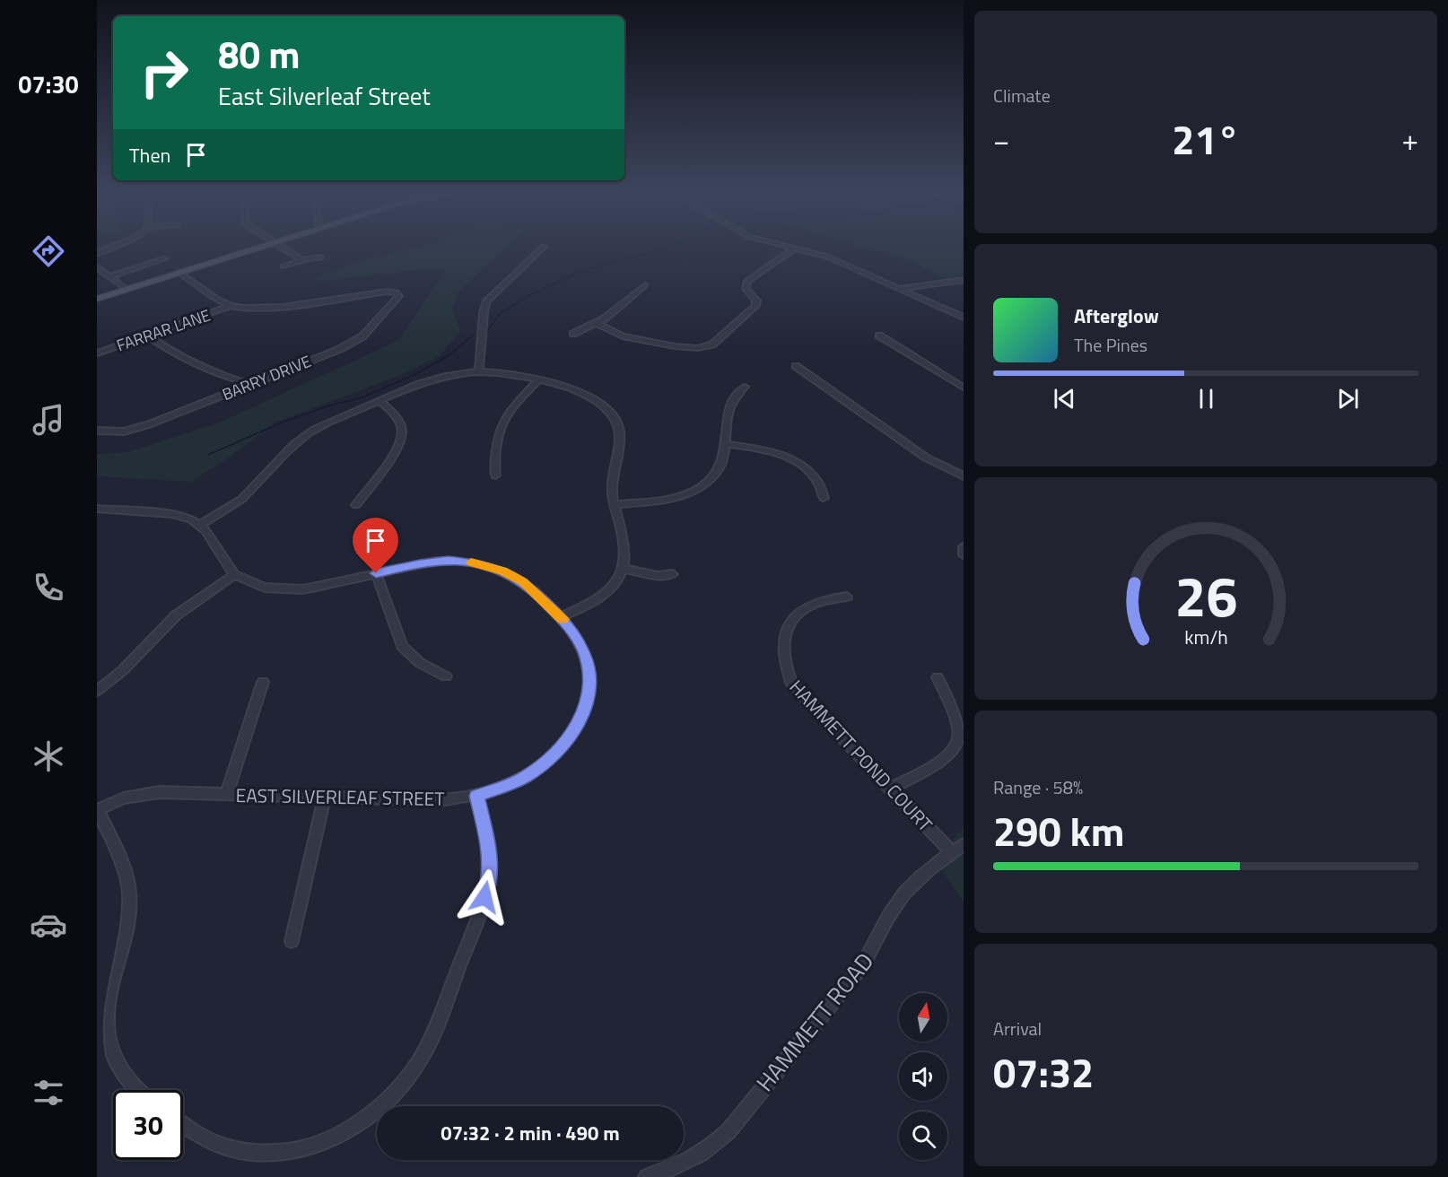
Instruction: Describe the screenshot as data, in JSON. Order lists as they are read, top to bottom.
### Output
{
  "streets": {
    "street": [
      "FARRAR LANE",
      "BARRY DRIVE",
      "HAMMETT POND COURT",
      "EAST SILVERLEAF STREET",
      "HAMMETT ROAD"
    ]
  },
  "crossings": [
    ["FARRAR LANE", "BARRY DRIVE"],
    ["HAMMETT POND COURT", "HAMMETT ROAD"]
  ],
  "north": "top",
  "page": {
    "tabs": "07:30",
    "tile": [
      "Climate",
      ["Range · 58%", "290 km"],
      ["Arrival", "07:32"]
    ],
    "turn": ["80 m", "East Silverleaf Street"],
    "heat": ["−", "21°", "+"],
    "then": "Then",
    "song": ["Afterglow", "The Pines"],
    "limit": "30",
    "trip": "07:32 · 2 min · 490 m",
    "gauge": ["26", "km/h"]
  }
}
